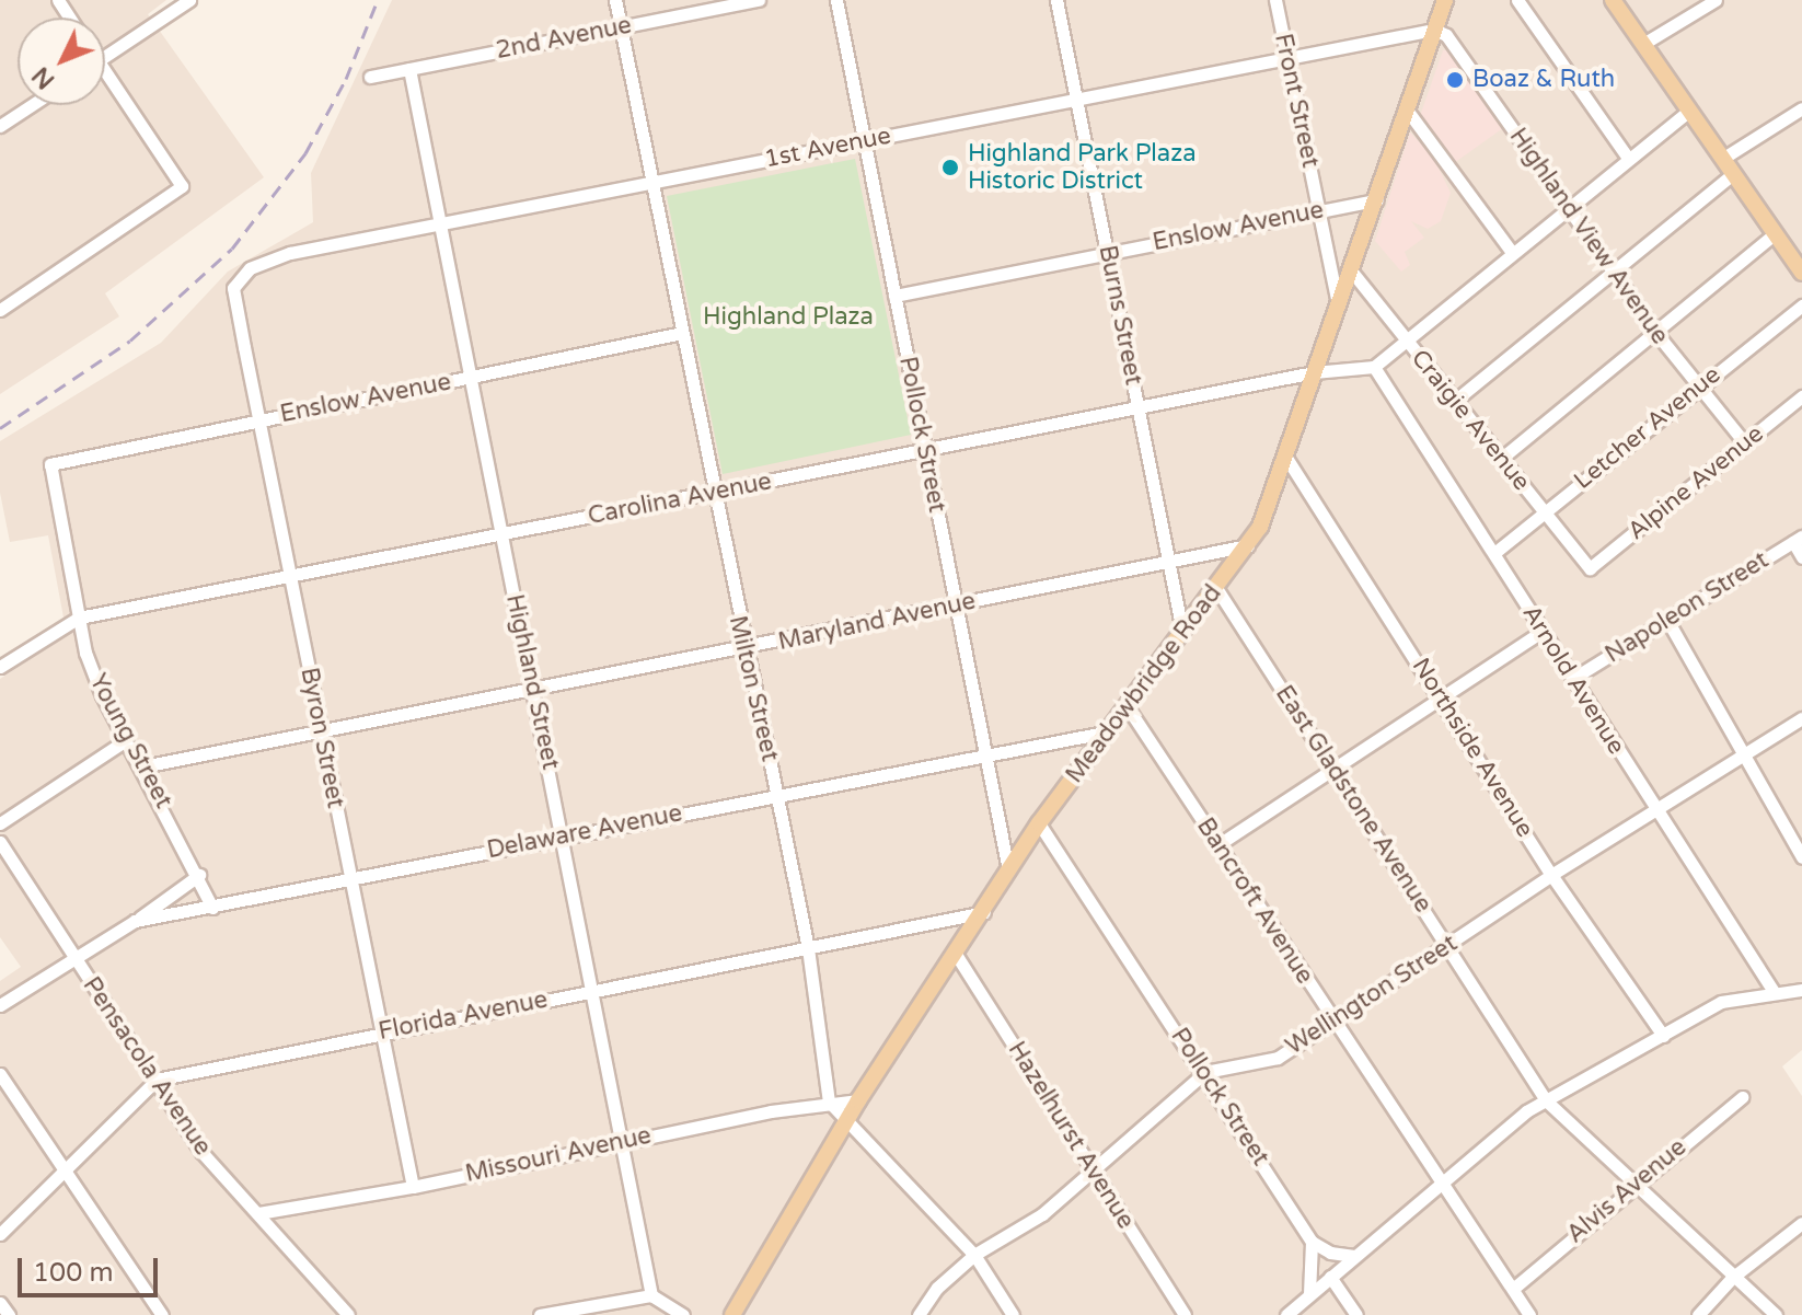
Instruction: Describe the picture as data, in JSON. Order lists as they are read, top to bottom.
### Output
{
  "streets": {
    "main road": ["Meadowbridge Road"],
    "street": [
      "2nd Avenue",
      "Front Street",
      "1st Avenue",
      "Enslow Avenue",
      "Highland View Avenue",
      "Burns Street",
      "Craigie Avenue",
      "Letcher Avenue",
      "Pollock Street",
      "Alpine Avenue",
      "Carolina Avenue",
      "Napoleon Street",
      "Maryland Avenue",
      "Arnold Avenue",
      "Highland Street",
      "Milton Street",
      "Byron Street",
      "Young Street",
      "Northside Avenue",
      "East Gladstone Avenue",
      "Delaware Avenue",
      "Bancroft Avenue",
      "Wellington Street",
      "Florida Avenue",
      "Pensacola Avenue",
      "Hazelhurst Avenue",
      "Missouri Avenue",
      "Alvis Avenue"
    ]
  },
  "crossings": [
    ["2nd Avenue", "Highland Street"],
    ["2nd Avenue", "Milton Street"],
    ["Front Street", "1st Avenue"],
    ["Front Street", "Enslow Avenue"],
    ["Front Street", "Meadowbridge Road"],
    ["1st Avenue", "Highland View Avenue"],
    ["1st Avenue", "Burns Street"],
    ["1st Avenue", "Pollock Street"],
    ["1st Avenue", "Highland Street"],
    ["1st Avenue", "Meadowbridge Road"],
    ["1st Avenue", "Milton Street"],
    ["1st Avenue", "Byron Street"],
    ["Enslow Avenue", "Burns Street"],
    ["Enslow Avenue", "Pollock Street"],
    ["Enslow Avenue", "Highland Street"],
    ["Enslow Avenue", "Meadowbridge Road"],
    ["Enslow Avenue", "Milton Street"],
    ["Enslow Avenue", "Byron Street"],
    ["Enslow Avenue", "Young Street"],
    ["Highland View Avenue", "Letcher Avenue"],
    ["Highland View Avenue", "Alpine Avenue"],
    ["Highland View Avenue", "Meadowbridge Road"],
    ["Burns Street", "Carolina Avenue"],
    ["Burns Street", "Maryland Avenue"],
    ["Burns Street", "Meadowbridge Road"],
    ["Craigie Avenue", "Letcher Avenue"],
    ["Craigie Avenue", "Alpine Avenue"],
    ["Craigie Avenue", "Meadowbridge Road"],
    ["Letcher Avenue", "Arnold Avenue"],
    ["Pollock Street", "Carolina Avenue"],
    ["Pollock Street", "Maryland Avenue"],
    ["Pollock Street", "Meadowbridge Road"],
    ["Pollock Street", "Delaware Avenue"],
    ["Pollock Street", "Wellington Street"],
    ["Carolina Avenue", "Arnold Avenue"],
    ["Carolina Avenue", "Highland Street"],
    ["Carolina Avenue", "Meadowbridge Road"],
    ["Carolina Avenue", "Milton Street"],
    ["Carolina Avenue", "Byron Street"],
    ["Carolina Avenue", "Young Street"],
    ["Napoleon Street", "Arnold Avenue"],
    ["Maryland Avenue", "Highland Street"],
    ["Maryland Avenue", "Meadowbridge Road"],
    ["Maryland Avenue", "Milton Street"],
    ["Maryland Avenue", "Byron Street"],
    ["Maryland Avenue", "Young Street"],
    ["Arnold Avenue", "Wellington Street"],
    ["Highland Street", "Delaware Avenue"],
    ["Highland Street", "Florida Avenue"],
    ["Highland Street", "Missouri Avenue"],
    ["Meadowbridge Road", "Northside Avenue"],
    ["Meadowbridge Road", "East Gladstone Avenue"],
    ["Meadowbridge Road", "Delaware Avenue"],
    ["Meadowbridge Road", "Bancroft Avenue"],
    ["Meadowbridge Road", "Florida Avenue"],
    ["Meadowbridge Road", "Hazelhurst Avenue"],
    ["Meadowbridge Road", "Missouri Avenue"],
    ["Milton Street", "Delaware Avenue"],
    ["Milton Street", "Florida Avenue"],
    ["Milton Street", "Missouri Avenue"],
    ["Byron Street", "Delaware Avenue"],
    ["Byron Street", "Florida Avenue"],
    ["Byron Street", "Missouri Avenue"],
    ["Young Street", "Delaware Avenue"],
    ["Northside Avenue", "Wellington Street"],
    ["East Gladstone Avenue", "Wellington Street"],
    ["East Gladstone Avenue", "Alvis Avenue"],
    ["Delaware Avenue", "Pensacola Avenue"],
    ["Bancroft Avenue", "Wellington Street"],
    ["Bancroft Avenue", "Alvis Avenue"],
    ["Florida Avenue", "Pensacola Avenue"],
    ["Pensacola Avenue", "Missouri Avenue"]
  ],
  "parks": ["Highland Plaza"],
  "places": ["Boaz & Ruth", "Highland Park Plaza Historic District"],
  "scale_bar": "100 m",
  "north": "bottom left"
}
